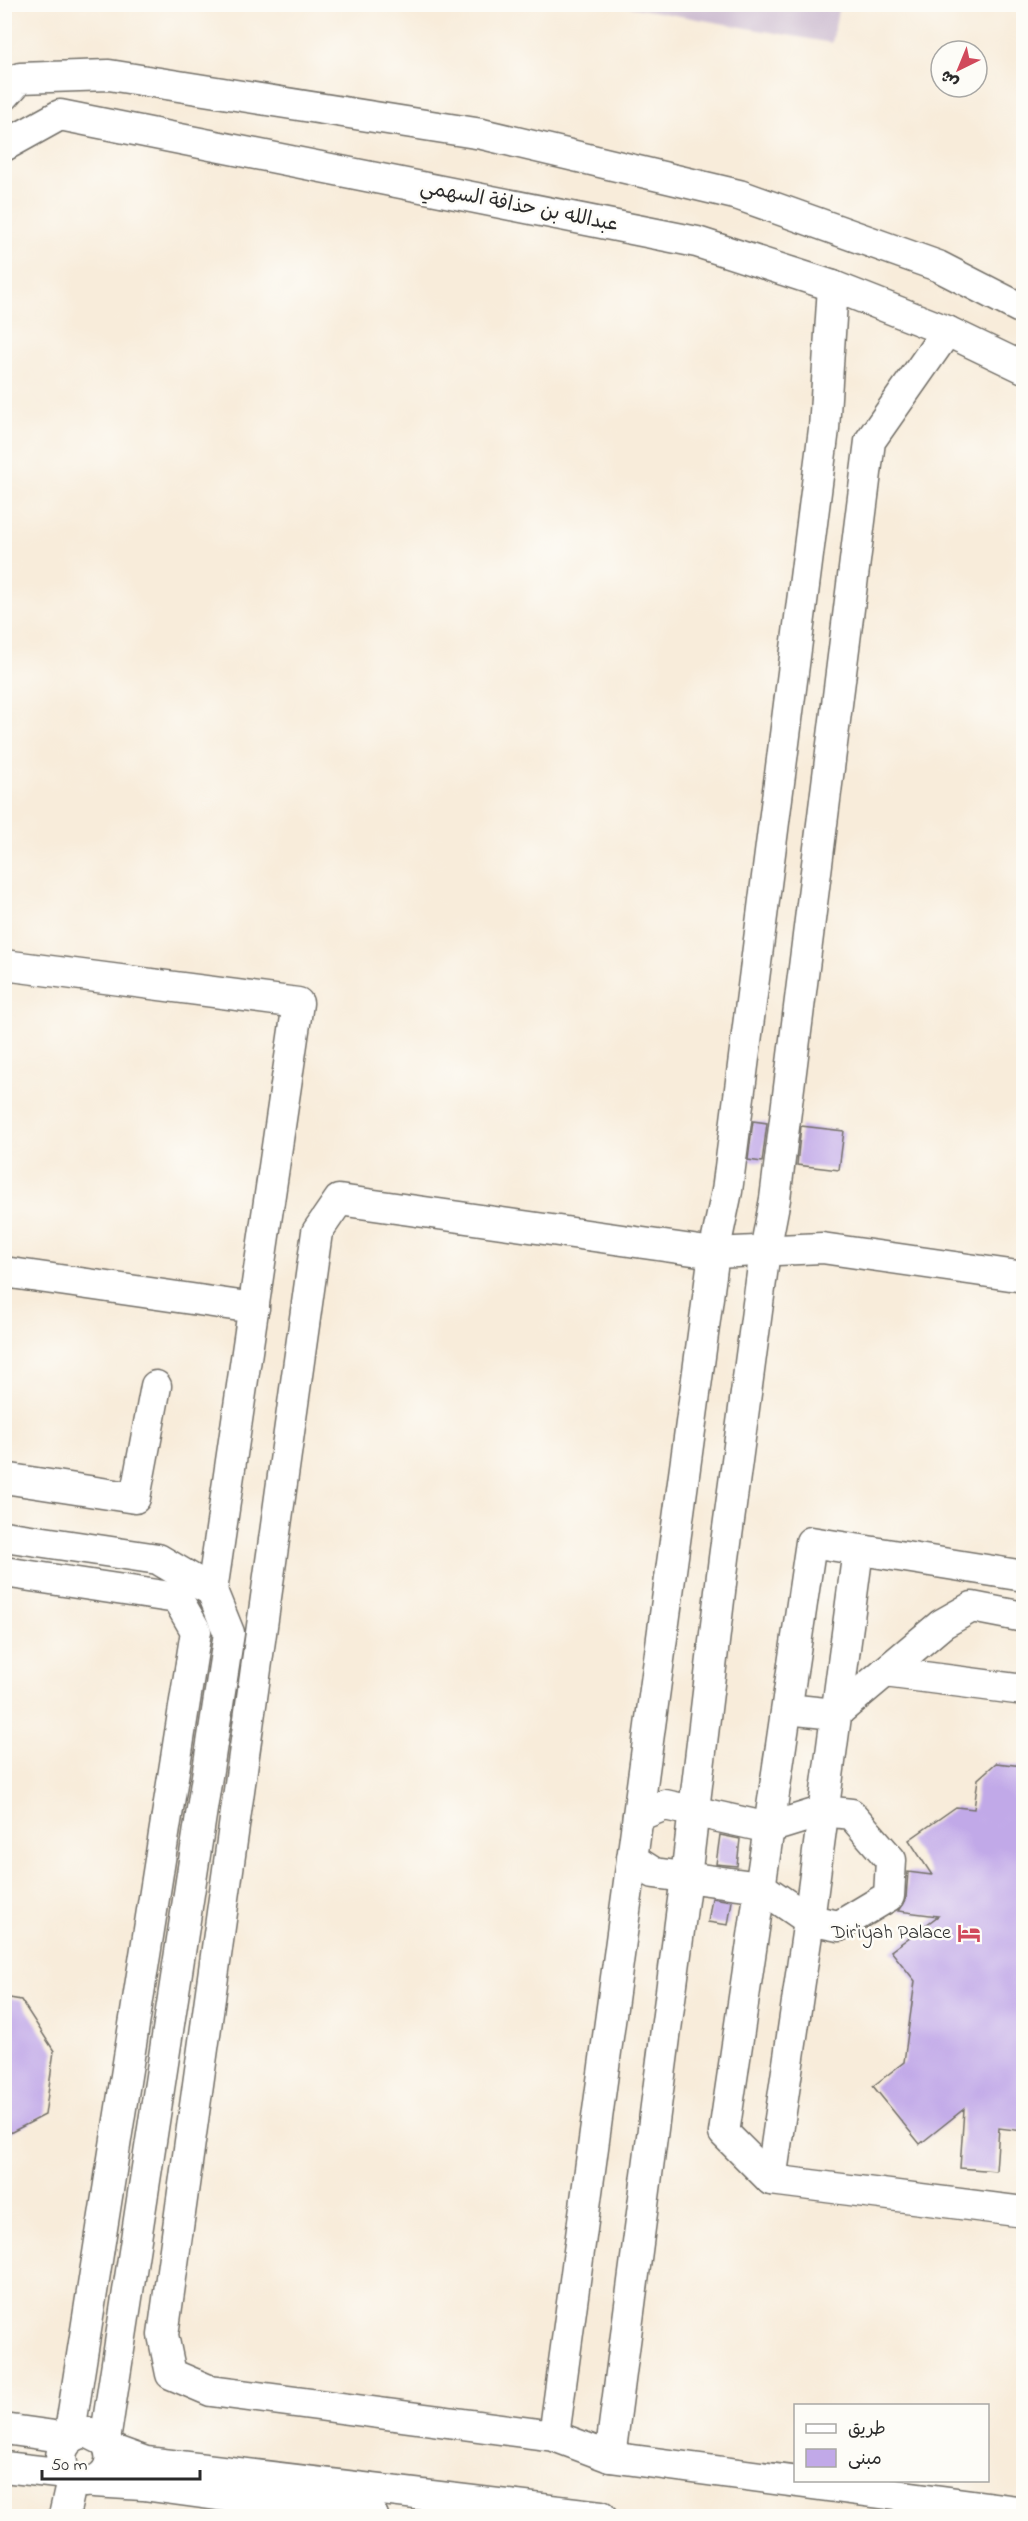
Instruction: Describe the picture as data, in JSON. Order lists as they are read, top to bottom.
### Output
{
  "streets": {
    "street": ["عبدالله بن حذافة السهمي"]
  },
  "places": {
    "hotel": ["Dir'iyah Palace"]
  },
  "legend": ["طريق", "مبنى"],
  "scale_bar": "50 m",
  "north": "bottom left"
}
